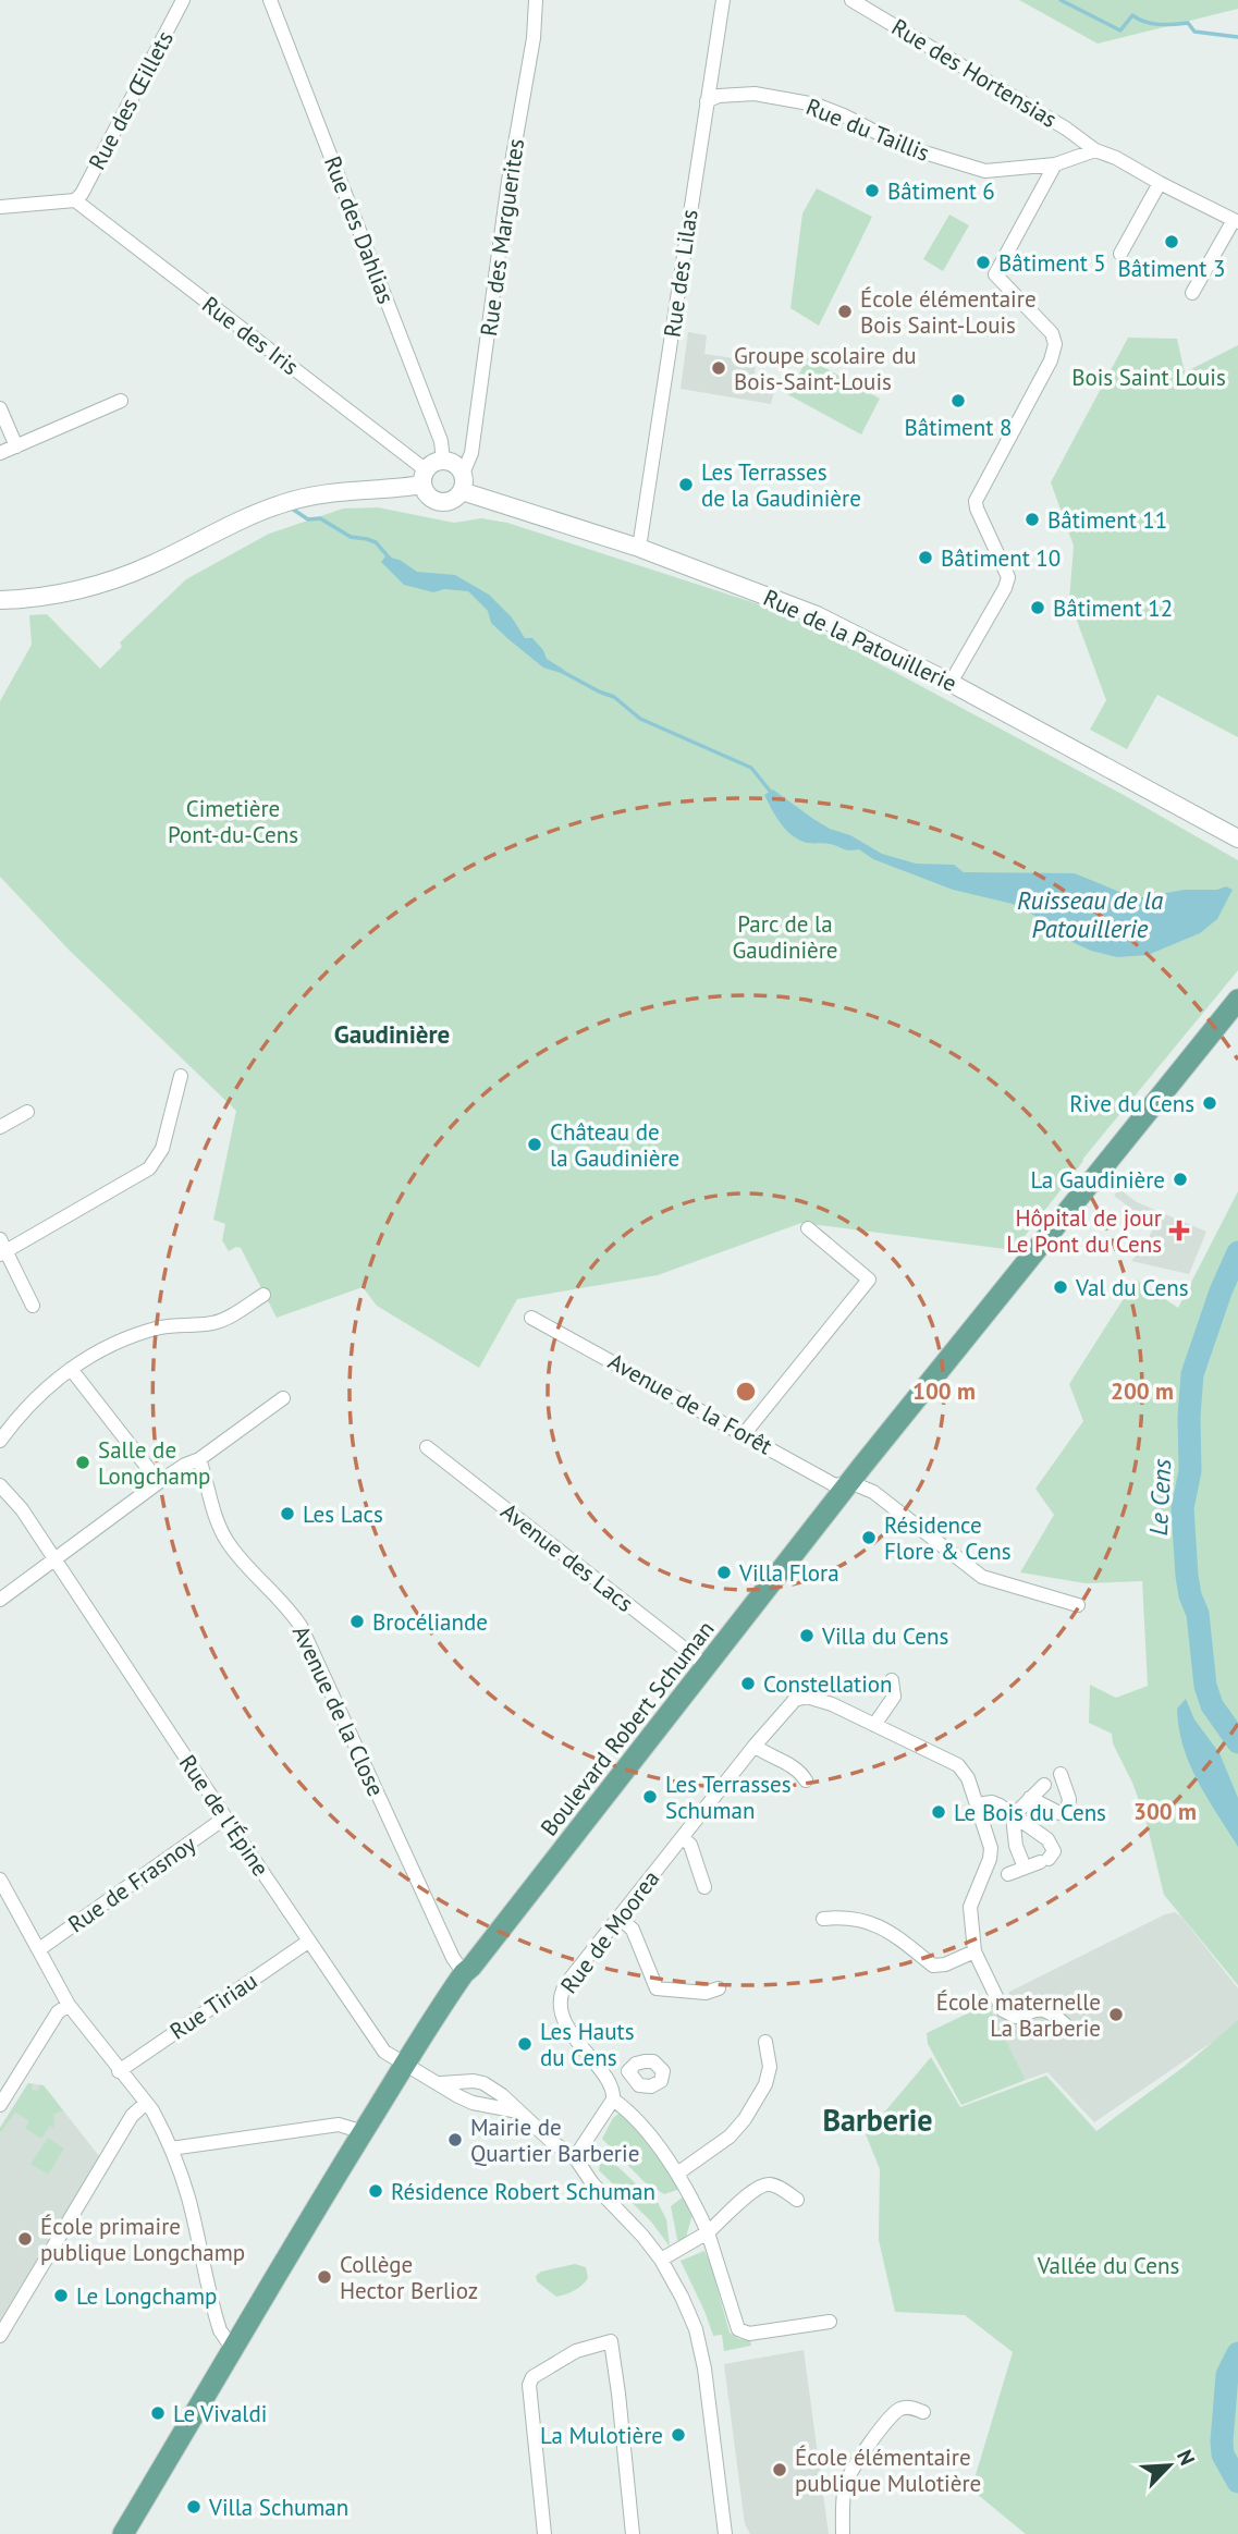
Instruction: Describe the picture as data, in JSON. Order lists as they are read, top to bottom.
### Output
{
  "streets": {
    "main road": ["Boulevard Robert Schuman"],
    "street": [
      "Rue des Hortensias",
      "Rue des Œillets",
      "Rue du Taillis",
      "Rue des Dahlias",
      "Rue des Marguerites",
      "Rue des Lilas",
      "Rue des Iris",
      "Rue de la Patouillerie",
      "Avenue de la Forêt",
      "Avenue des Lacs",
      "Avenue de la Close",
      "Rue de l'Épine",
      "Rue de Frasnoy",
      "Rue de Moorea",
      "Rue Tiriau"
    ]
  },
  "crossings": [
    ["Rue des Hortensias", "Rue du Taillis"],
    ["Rue des Œillets", "Rue des Iris"],
    ["Rue du Taillis", "Rue des Lilas"],
    ["Rue des Dahlias", "Rue des Marguerites"],
    ["Rue des Dahlias", "Rue des Iris"],
    ["Rue des Dahlias", "Rue de la Patouillerie"],
    ["Rue des Marguerites", "Rue des Iris"],
    ["Rue des Marguerites", "Rue de la Patouillerie"],
    ["Rue des Lilas", "Rue de la Patouillerie"],
    ["Rue des Iris", "Rue de la Patouillerie"],
    ["Avenue de la Forêt", "Boulevard Robert Schuman"],
    ["Avenue des Lacs", "Boulevard Robert Schuman"],
    ["Avenue de la Close", "Boulevard Robert Schuman"],
    ["Boulevard Robert Schuman", "Rue de l'Épine"],
    ["Rue de l'Épine", "Rue de Frasnoy"],
    ["Rue de l'Épine", "Rue Tiriau"]
  ],
  "districts": ["Gaudinière", "Barberie"],
  "water": ["Ruisseau de la Patouillerie", "Le Cens"],
  "parks": [
    "Bois Saint Louis",
    "Cimetière Pont-du-Cens",
    "Parc de la Gaudinière",
    "Vallée du Cens"
  ],
  "places": {
    "other": [
      "Bâtiment 6",
      "Bâtiment 3",
      "Bâtiment 5",
      "École élémentaire Bois Saint-Louis",
      "Groupe scolaire du Bois-Saint-Louis",
      "Bâtiment 8",
      "Les Terrasses de la Gaudinière",
      "Bâtiment 11",
      "Bâtiment 10",
      "Bâtiment 12",
      "Rive du Cens",
      "Château de la Gaudinière",
      "La Gaudinière",
      "Val du Cens",
      "Salle de Longchamp",
      "Les Lacs",
      "Résidence Flore & Cens",
      "Villa Flora",
      "Brocéliande",
      "Villa du Cens",
      "Constellation",
      "Les Terrasses Schuman",
      "Le Bois du Cens",
      "École maternelle La Barberie",
      "Les Hauts du Cens",
      "Mairie de Quartier Barberie",
      "Résidence Robert Schuman",
      "École primaire publique Longchamp",
      "Collège Hector Berlioz",
      "Le Longchamp",
      "Le Vivaldi",
      "La Mulotière",
      "École élémentaire publique Mulotière",
      "Villa Schuman"
    ],
    "health": ["Hôpital de jour Le Pont du Cens"]
  },
  "north": "top right",
  "rings": ["100 m", "200 m", "300 m"]
}
